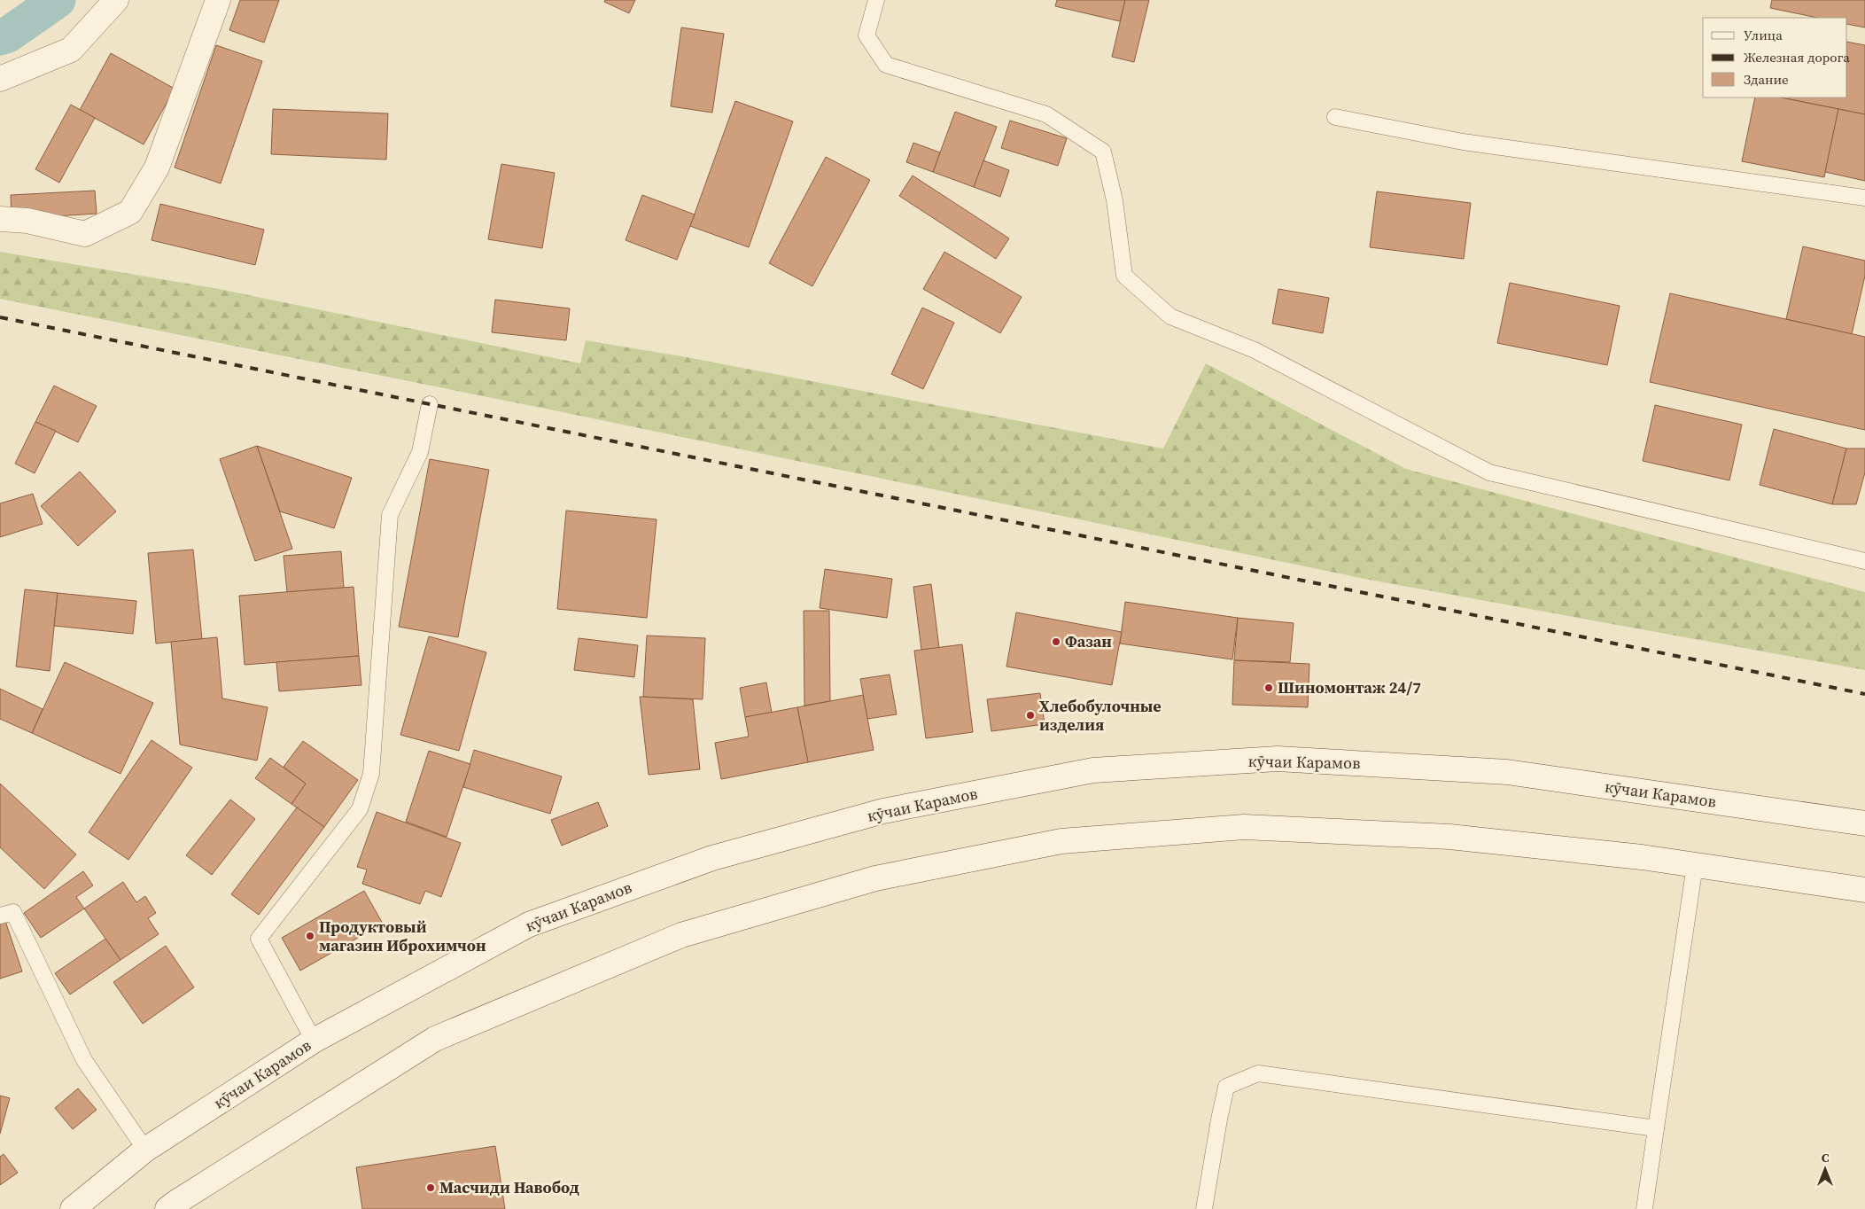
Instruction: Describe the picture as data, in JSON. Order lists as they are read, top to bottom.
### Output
{
  "streets": {
    "main road": ["кӯчаи Карамов"]
  },
  "places": [
    "Фазан",
    "Шиномонтаж 24/7",
    "Хлебобулочные изделия",
    "Продуктовый магазин Иброхимчон",
    "Масчиди Навобод"
  ],
  "legend": ["Улица", "Железная дорога", "Здание"],
  "north": "top"
}
